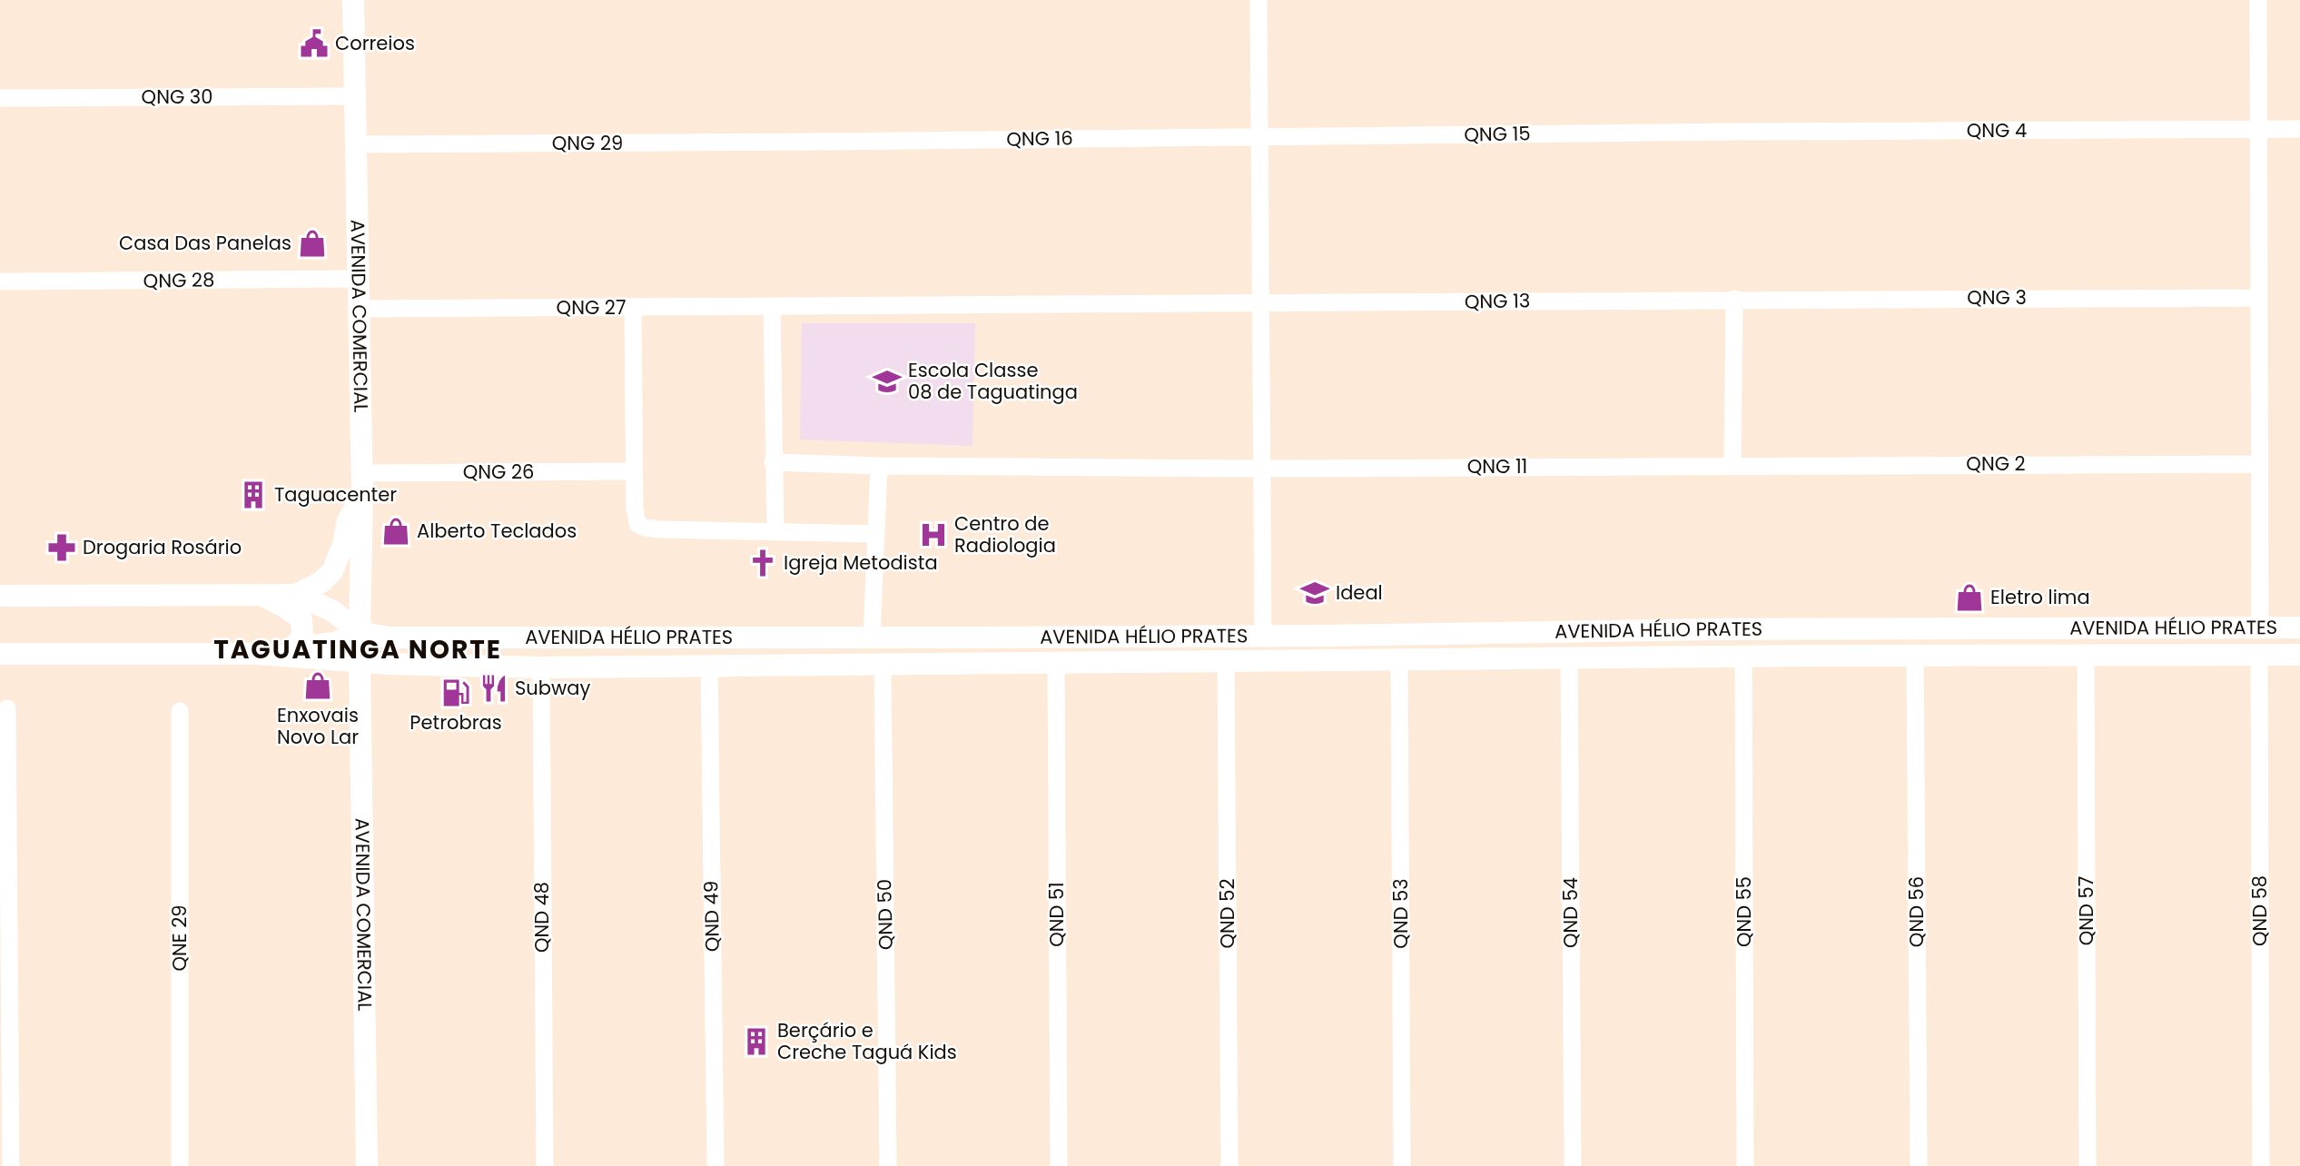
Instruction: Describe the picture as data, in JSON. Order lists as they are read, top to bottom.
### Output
{
  "streets": {
    "main road": ["AVENIDA COMERCIAL", "AVENIDA HÉLIO PRATES"],
    "street": [
      "QNG 30",
      "QNG 4",
      "QNG 15",
      "QNG 16",
      "QNG 29",
      "QNG 28",
      "QNG 3",
      "QNG 13",
      "QNG 27",
      "QNG 2",
      "QNG 11",
      "QNG 26",
      "QND 57",
      "QND 58",
      "QND 55",
      "QND 56",
      "QND 54",
      "QND 52",
      "QND 53",
      "QND 50",
      "QND 51",
      "QND 49",
      "QND 48",
      "QNE 29"
    ]
  },
  "crossings": [
    ["QNG 30", "AVENIDA COMERCIAL"],
    ["QNG 4", "QNG 15"],
    ["QNG 15", "QNG 16"],
    ["QNG 16", "QNG 29"],
    ["QNG 29", "AVENIDA COMERCIAL"],
    ["QNG 28", "AVENIDA COMERCIAL"],
    ["QNG 3", "QNG 13"],
    ["QNG 13", "QNG 27"],
    ["QNG 27", "AVENIDA COMERCIAL"],
    ["AVENIDA COMERCIAL", "QNG 26"],
    ["AVENIDA COMERCIAL", "AVENIDA HÉLIO PRATES"],
    ["QNG 2", "QNG 11"],
    ["AVENIDA HÉLIO PRATES", "QND 57"],
    ["AVENIDA HÉLIO PRATES", "QND 58"],
    ["AVENIDA HÉLIO PRATES", "QND 55"],
    ["AVENIDA HÉLIO PRATES", "QND 56"],
    ["AVENIDA HÉLIO PRATES", "QND 54"],
    ["AVENIDA HÉLIO PRATES", "QND 52"],
    ["AVENIDA HÉLIO PRATES", "QND 53"],
    ["AVENIDA HÉLIO PRATES", "QND 50"],
    ["AVENIDA HÉLIO PRATES", "QND 51"],
    ["AVENIDA HÉLIO PRATES", "QND 49"],
    ["AVENIDA HÉLIO PRATES", "QND 48"]
  ],
  "districts": ["TAGUATINGA NORTE"],
  "places": {
    "public building": ["Correios"],
    "shop": [
      "Casa Das Panelas",
      "Alberto Teclados",
      "Eletro lima",
      "Enxovais Novo Lar"
    ],
    "school or university": ["Escola Classe 08 de Taguatinga", "Ideal"],
    "building": ["Taguacenter", "Berçário e Creche Taguá Kids"],
    "hospital": ["Centro de Radiologia"],
    "pharmacy": ["Drogaria Rosário"],
    "church": ["Igreja Metodista"],
    "restaurant": ["Subway"],
    "fuel station": ["Petrobras"]
  }
}
